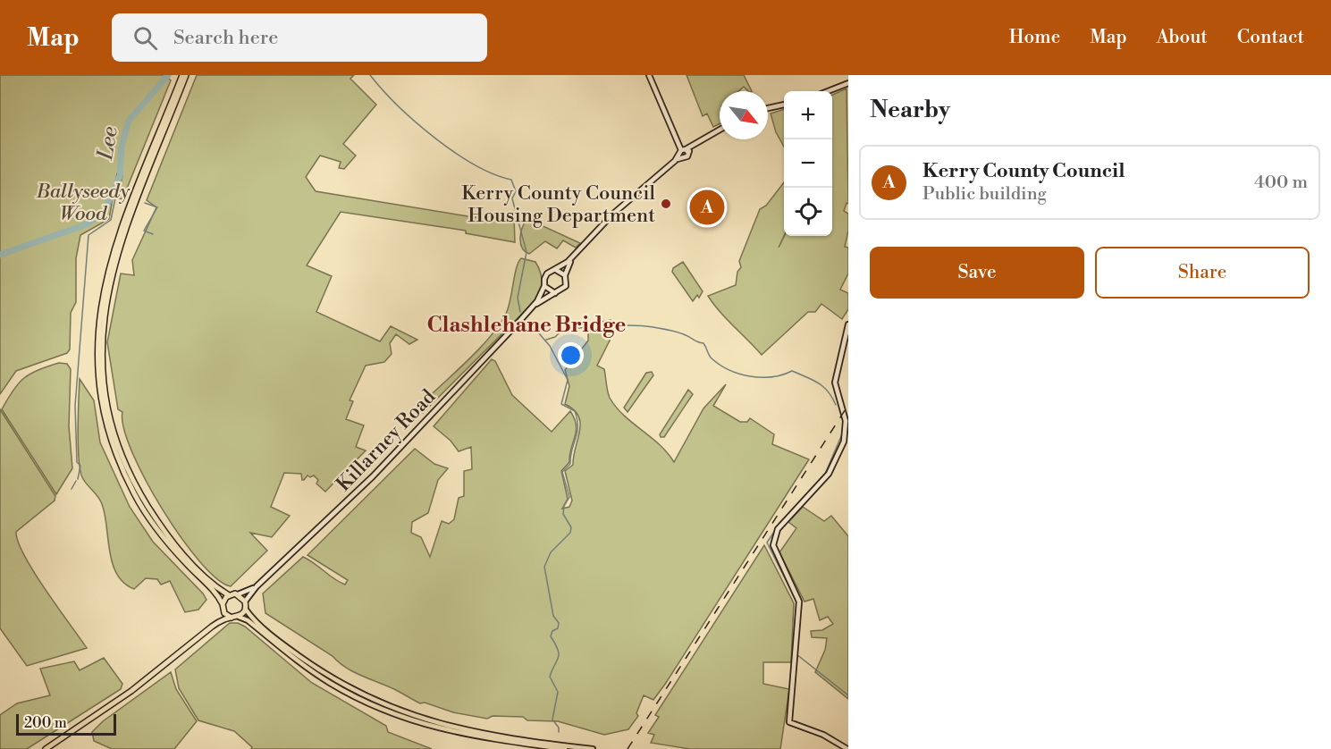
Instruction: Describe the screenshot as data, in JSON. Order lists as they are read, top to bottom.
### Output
{
  "streets": {
    "main road": ["Killarney Road"]
  },
  "districts": ["Clashlehane Bridge"],
  "water": ["Lee"],
  "parks": ["Ballyseedy Wood"],
  "places": ["Kerry County Council Housing Department"],
  "scale_bar": "200 m",
  "north": "bottom right",
  "page": {
    "header": "Map",
    "search": "Search here",
    "nav": [
      "Home",
      "Map",
      "About",
      "Contact"
    ],
    "heading": "Nearby",
    "map_buttons": ["+", "−"],
    "list": [
      {
        "mark": "A",
        "name": "Kerry County Council",
        "note": "Public building",
        "value": "400 m"
      }
    ],
    "pins": "A",
    "buttons": ["Save", "Share"],
    "scale": "200 m"
  }
}
